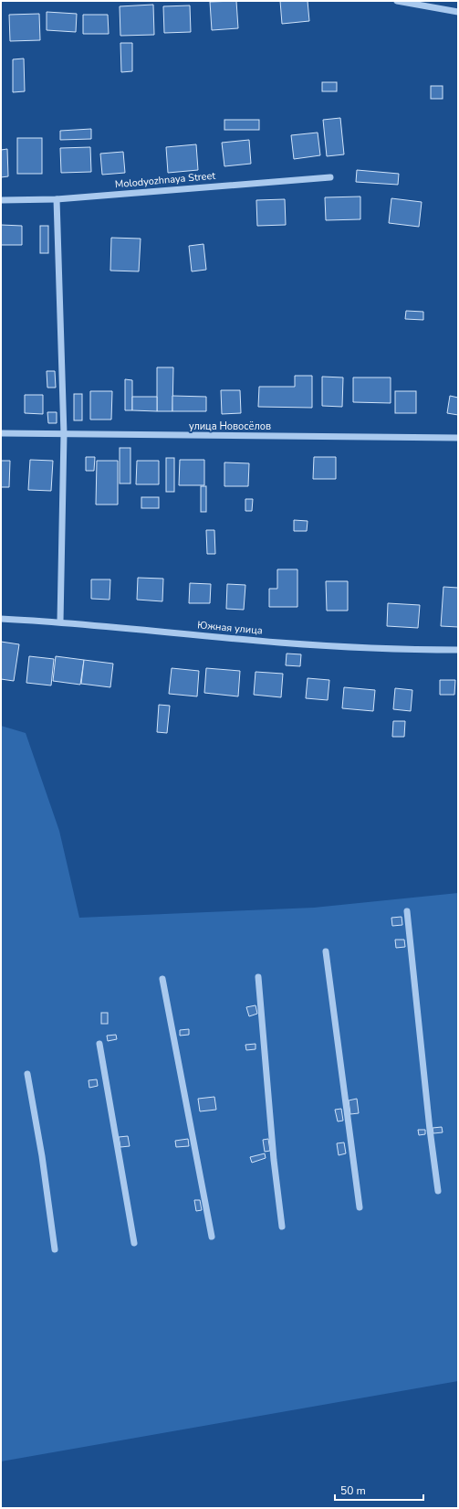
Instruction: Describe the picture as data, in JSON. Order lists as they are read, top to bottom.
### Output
{
  "streets": {
    "street": ["Molodyozhnaya Street", "улица Новосёлов", "Южная улица"]
  },
  "scale_bar": "50 m"
}
